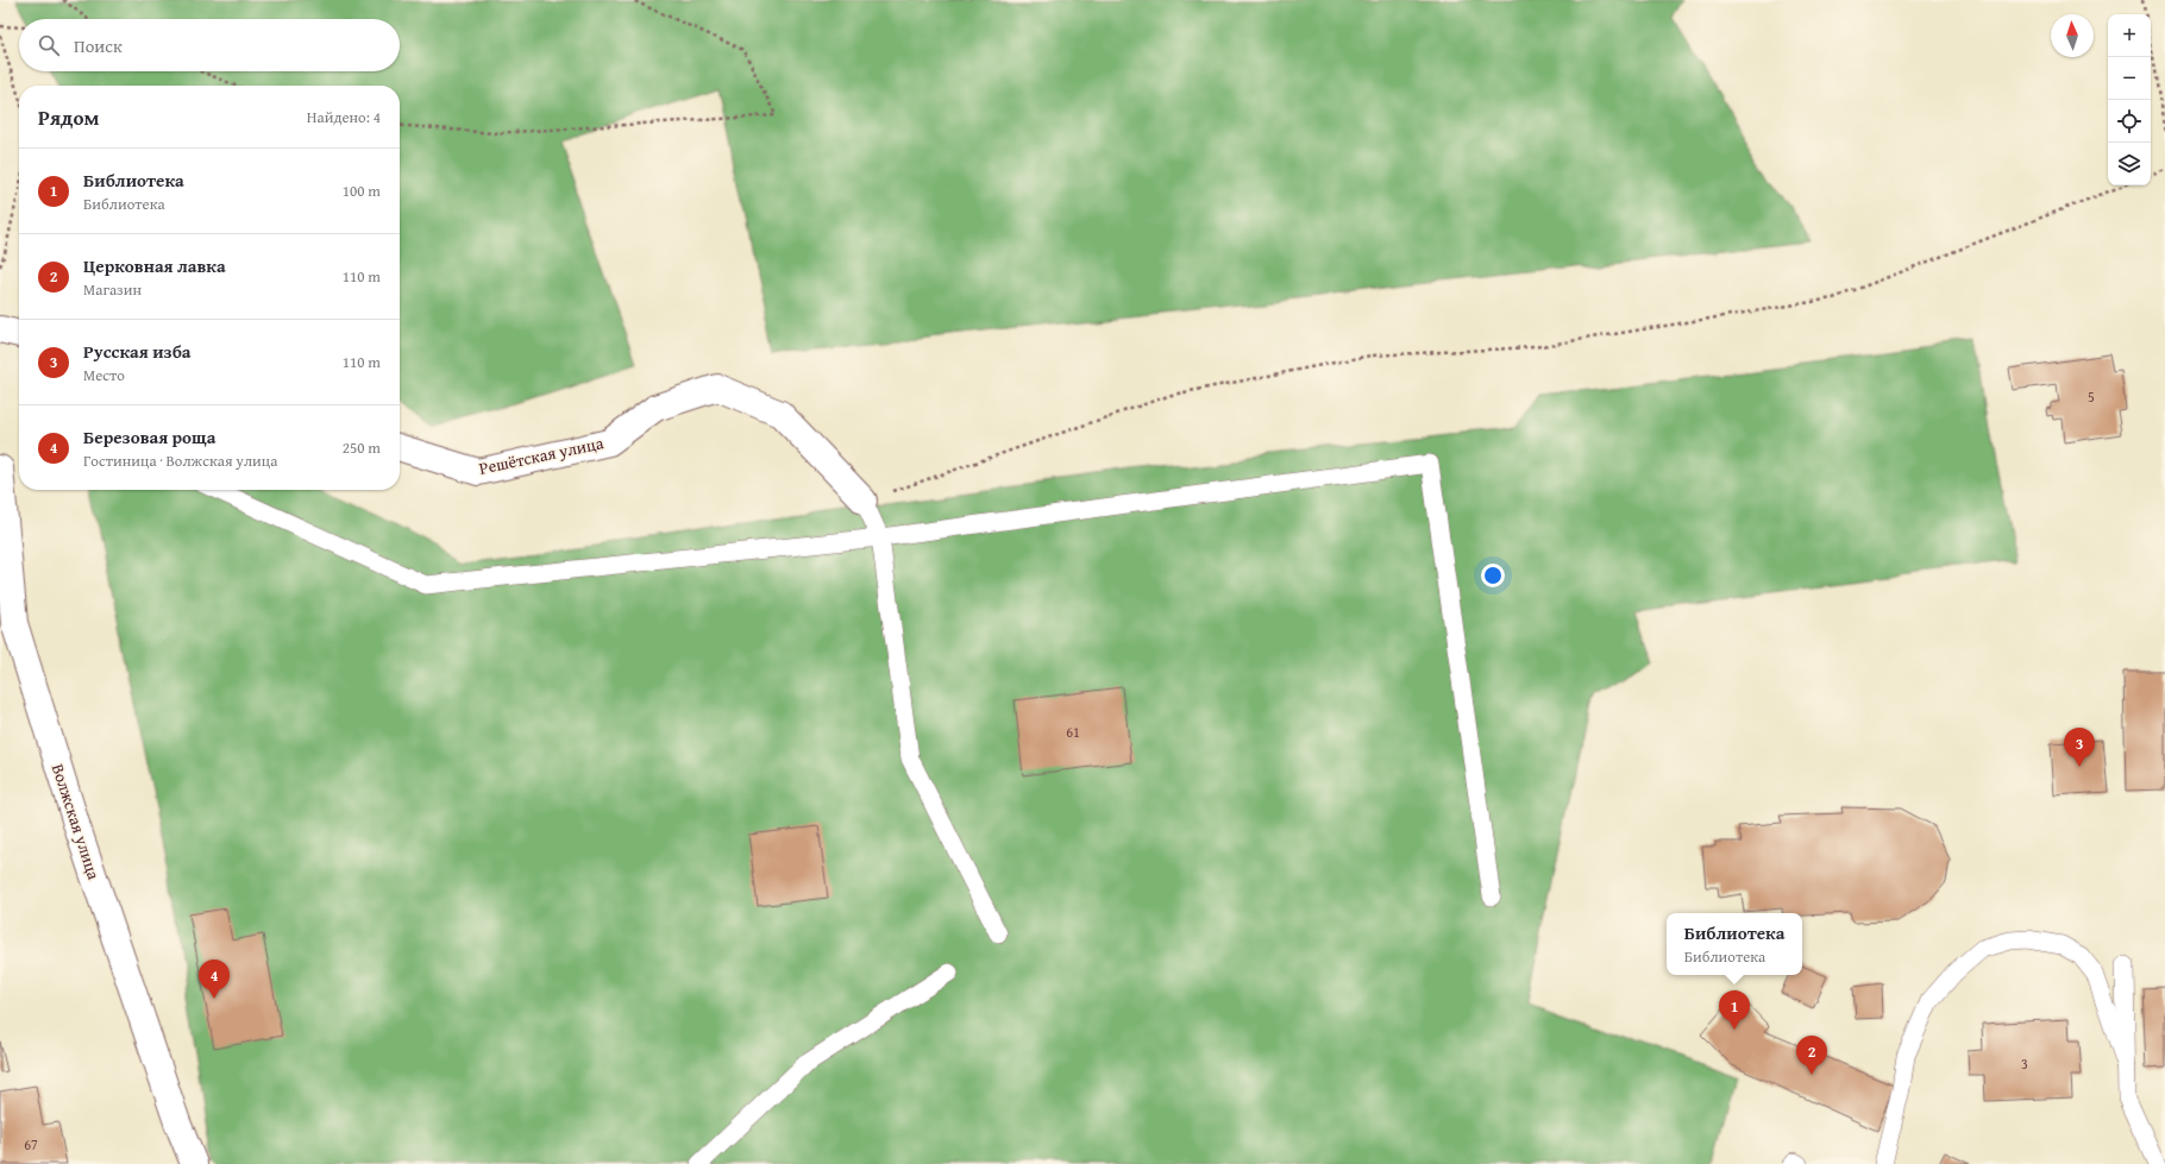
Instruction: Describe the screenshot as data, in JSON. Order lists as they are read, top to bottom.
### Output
{
  "streets": {
    "street": ["Решётская улица", "Волжская улица"]
  },
  "house_numbers": [
    "5",
    "61",
    "3",
    "67"
  ],
  "north": "top",
  "page": {
    "map_buttons": ["+", "−"],
    "search": "Поиск",
    "heading": ["Рядом", "Найдено: 4"],
    "list": [
      {
        "mark": "1",
        "name": "Библиотека",
        "note": "Библиотека",
        "value": "100 m"
      },
      {
        "mark": "2",
        "name": "Церковная лавка",
        "note": "Магазин",
        "value": "110 m"
      },
      {
        "mark": "3",
        "name": "Русская изба",
        "note": "Место",
        "value": "110 m"
      },
      {
        "mark": "4",
        "name": "Березовая роща",
        "note": "Гостиница · Волжская улица",
        "value": "250 m"
      }
    ],
    "pins": [
      "3",
      "4",
      "1",
      "2"
    ],
    "popup": ["Библиотека", "Библиотека"]
  }
}
